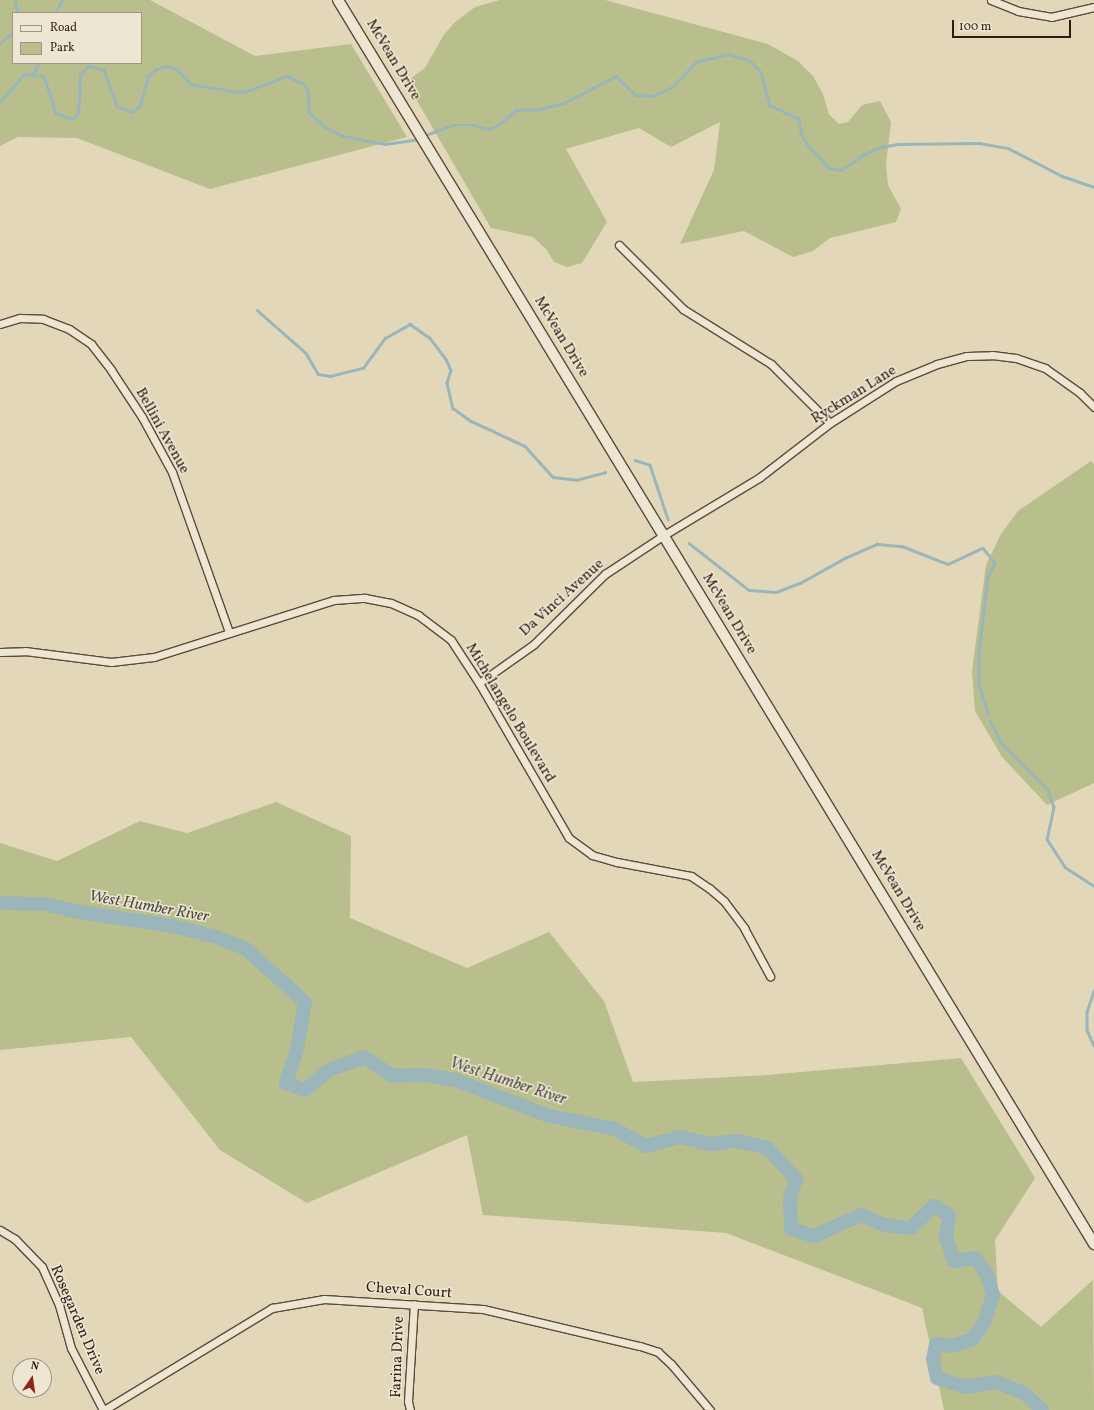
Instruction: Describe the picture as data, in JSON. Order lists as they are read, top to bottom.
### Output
{
  "streets": {
    "main road": ["McVean Drive"],
    "street": [
      "Ryckman Lane",
      "Bellini Avenue",
      "Da Vinci Avenue",
      "Michelangelo Boulevard",
      "Cheval Court",
      "Rosegarden Drive",
      "Farina Drive"
    ]
  },
  "crossings": [
    ["McVean Drive", "Ryckman Lane"],
    ["McVean Drive", "Da Vinci Avenue"],
    ["Ryckman Lane", "Da Vinci Avenue"],
    ["Bellini Avenue", "Michelangelo Boulevard"],
    ["Da Vinci Avenue", "Michelangelo Boulevard"],
    ["Cheval Court", "Rosegarden Drive"],
    ["Cheval Court", "Farina Drive"]
  ],
  "water": ["West Humber River"],
  "legend": ["Road", "Park"],
  "scale_bar": "100 m",
  "north": "top"
}
